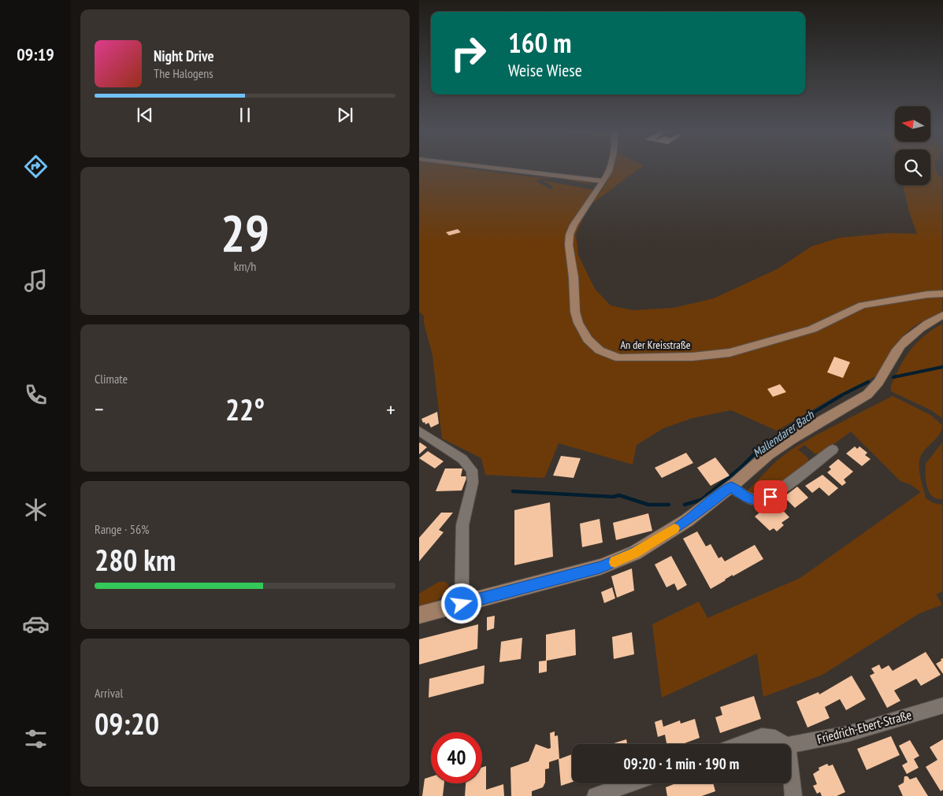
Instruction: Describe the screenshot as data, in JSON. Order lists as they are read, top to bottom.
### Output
{
  "streets": {
    "street": ["An der Kreisstraße", "Friedrich-Ebert-Straße"]
  },
  "water": ["Mallendarer Bach"],
  "north": "left",
  "page": {
    "tabs": "09:19",
    "turn": ["160 m", "Weise Wiese"],
    "song": ["Night Drive", "The Halogens"],
    "tile": [
      ["29", "km/h"],
      "Climate",
      ["Range · 56%", "280 km"],
      ["Arrival", "09:20"]
    ],
    "heat": ["−", "22°", "+"],
    "limit": "40",
    "trip": "09:20 · 1 min · 190 m"
  }
}
